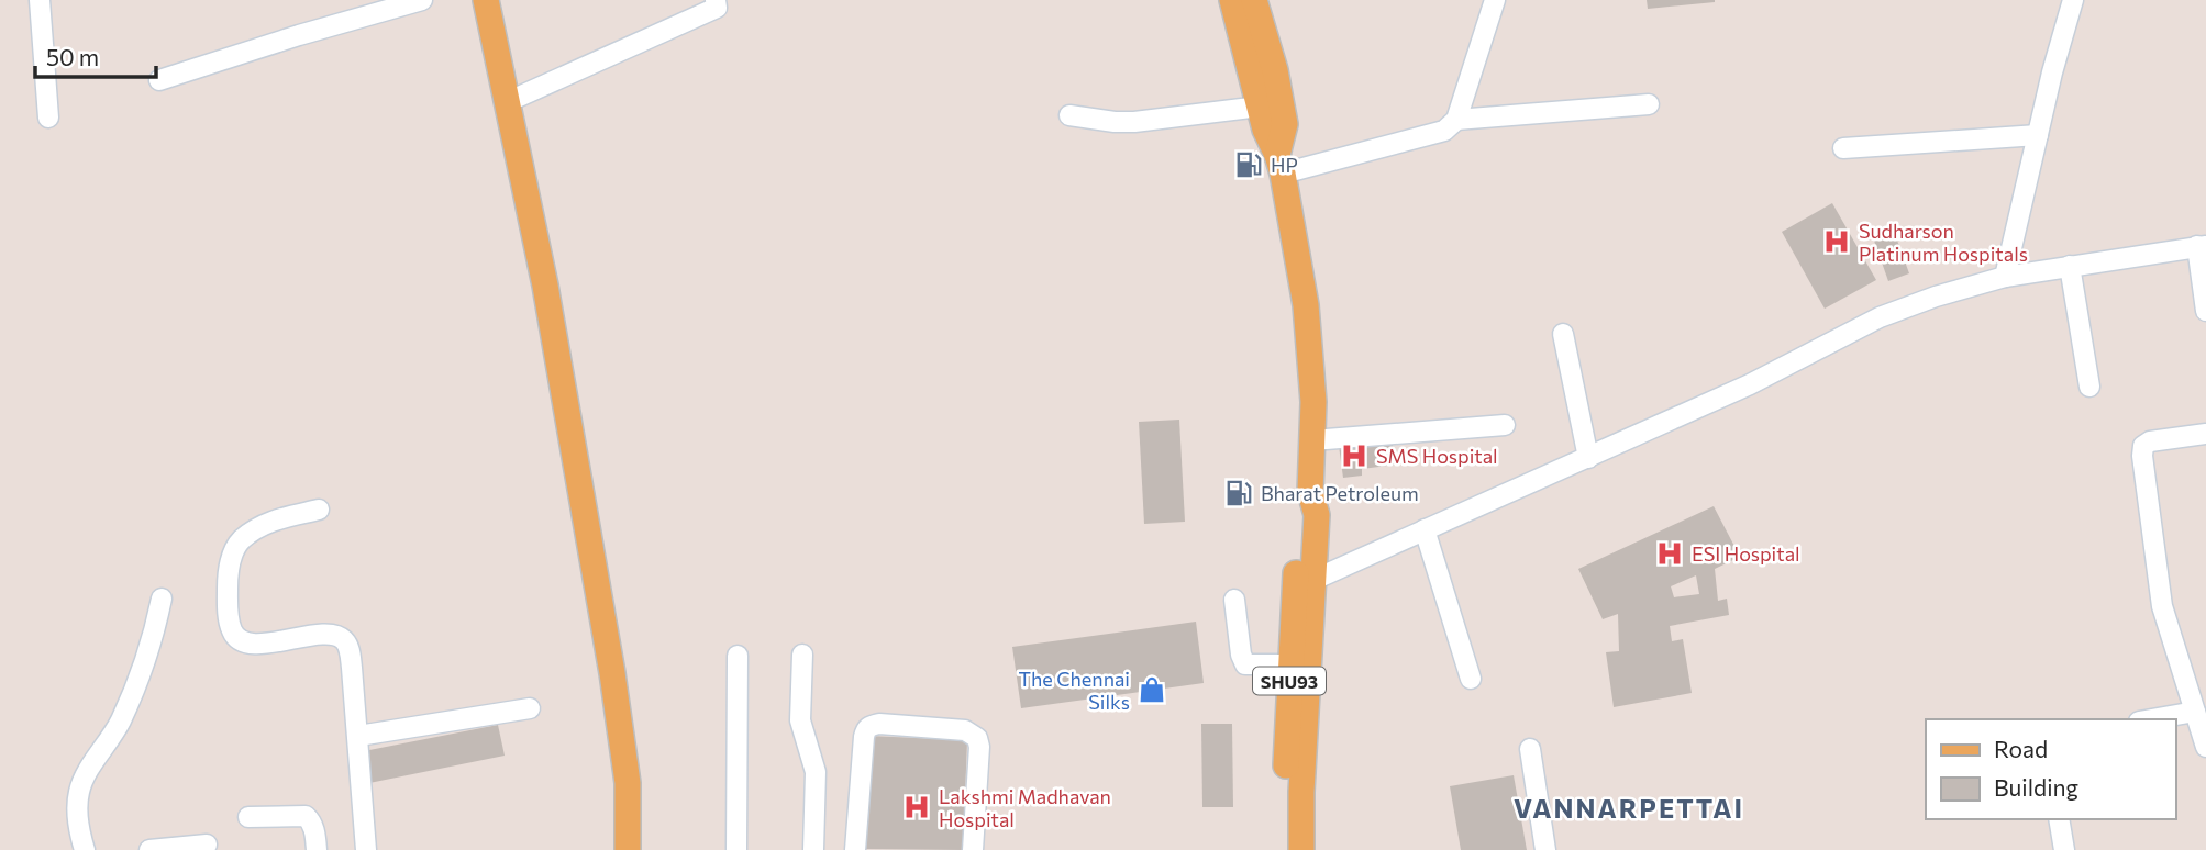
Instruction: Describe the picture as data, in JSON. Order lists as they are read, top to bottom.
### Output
{
  "streets": {
    "main road": ["SHU93"]
  },
  "districts": ["VANNARPETTAI"],
  "places": {
    "fuel station": ["HP", "Bharat Petroleum"],
    "hospital": [
      "Sudharson Platinum Hospitals",
      "SMS Hospital",
      "ESI Hospital",
      "Lakshmi Madhavan Hospital"
    ],
    "shop": ["The Chennai Silks"]
  },
  "legend": ["Road", "Building"],
  "scale_bar": "50 m"
}
